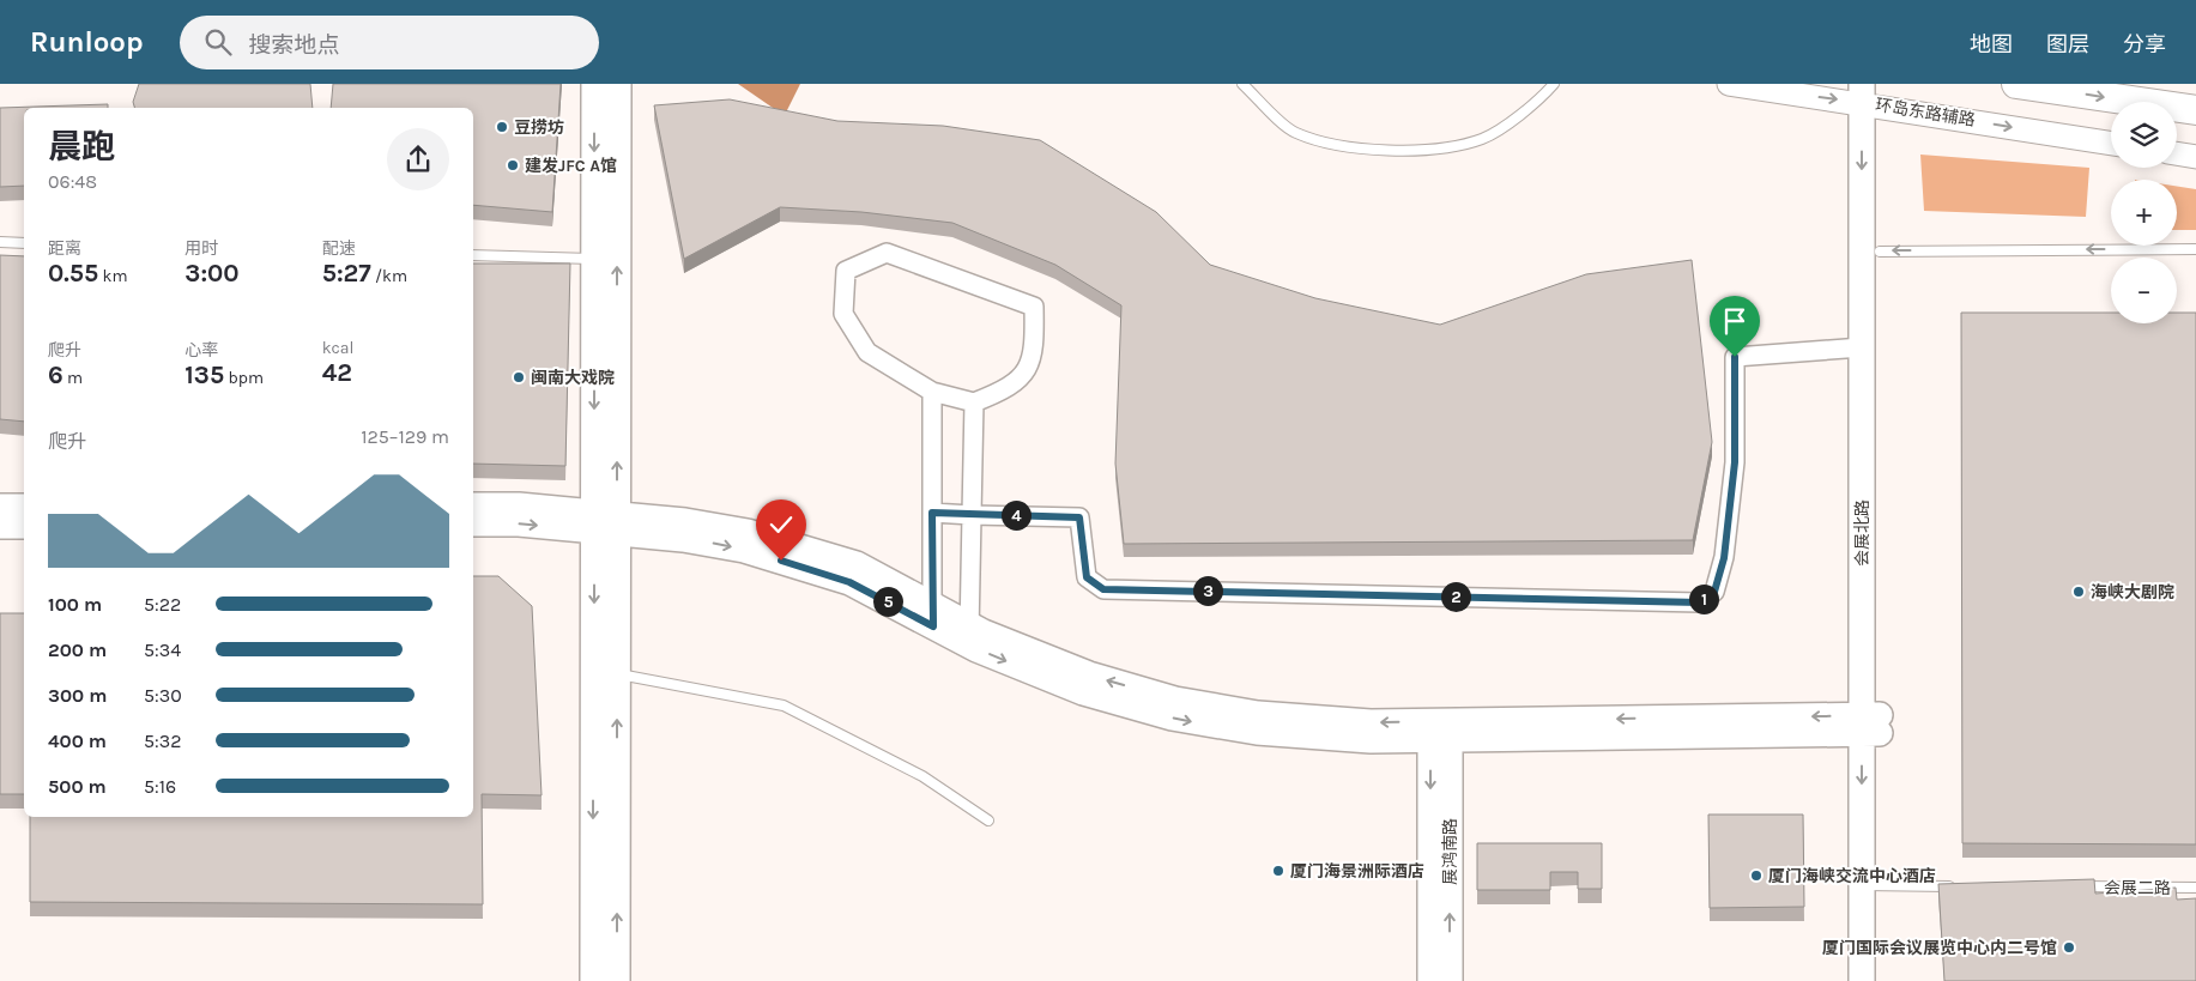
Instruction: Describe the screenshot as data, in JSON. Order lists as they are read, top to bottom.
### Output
{
  "streets": {
    "main road": ["会展北路", "展鸿南路"],
    "street": ["环岛东路辅路"],
    "lane": ["会展二路"]
  },
  "crossings": [
    ["环岛东路辅路", "会展北路"]
  ],
  "one_way": ["环岛东路辅路"],
  "places": [
    "豆捞坊",
    "建发JFC A馆",
    "闽南大戏院",
    "海峡大剧院",
    "厦门海景洲际酒店",
    "厦门海峡交流中心酒店",
    "厦门国际会议展览中心内二号馆"
  ],
  "page": {
    "header": "Runloop",
    "search": "搜索地点",
    "nav": ["地图", "图层", "分享"],
    "map_buttons": ["+", "−"],
    "heading": ["晨跑", "06:48"],
    "stats": [
      ["距离", "0.55 km"],
      ["用时", "3:00"],
      ["配速", "5:27 /km"],
      ["爬升", "6 m"],
      ["心率", "135 bpm"],
      ["kcal", "42"]
    ],
    "chart": ["爬升", "125–129 m"],
    "pins": [
      "4",
      "3",
      "2",
      "1",
      "5"
    ],
    "list": [
      {
        "name": "100 m",
        "note": "5:22"
      },
      {
        "name": "200 m",
        "note": "5:34"
      },
      {
        "name": "300 m",
        "note": "5:30"
      },
      {
        "name": "400 m",
        "note": "5:32"
      },
      {
        "name": "500 m",
        "note": "5:16"
      }
    ]
  }
}
